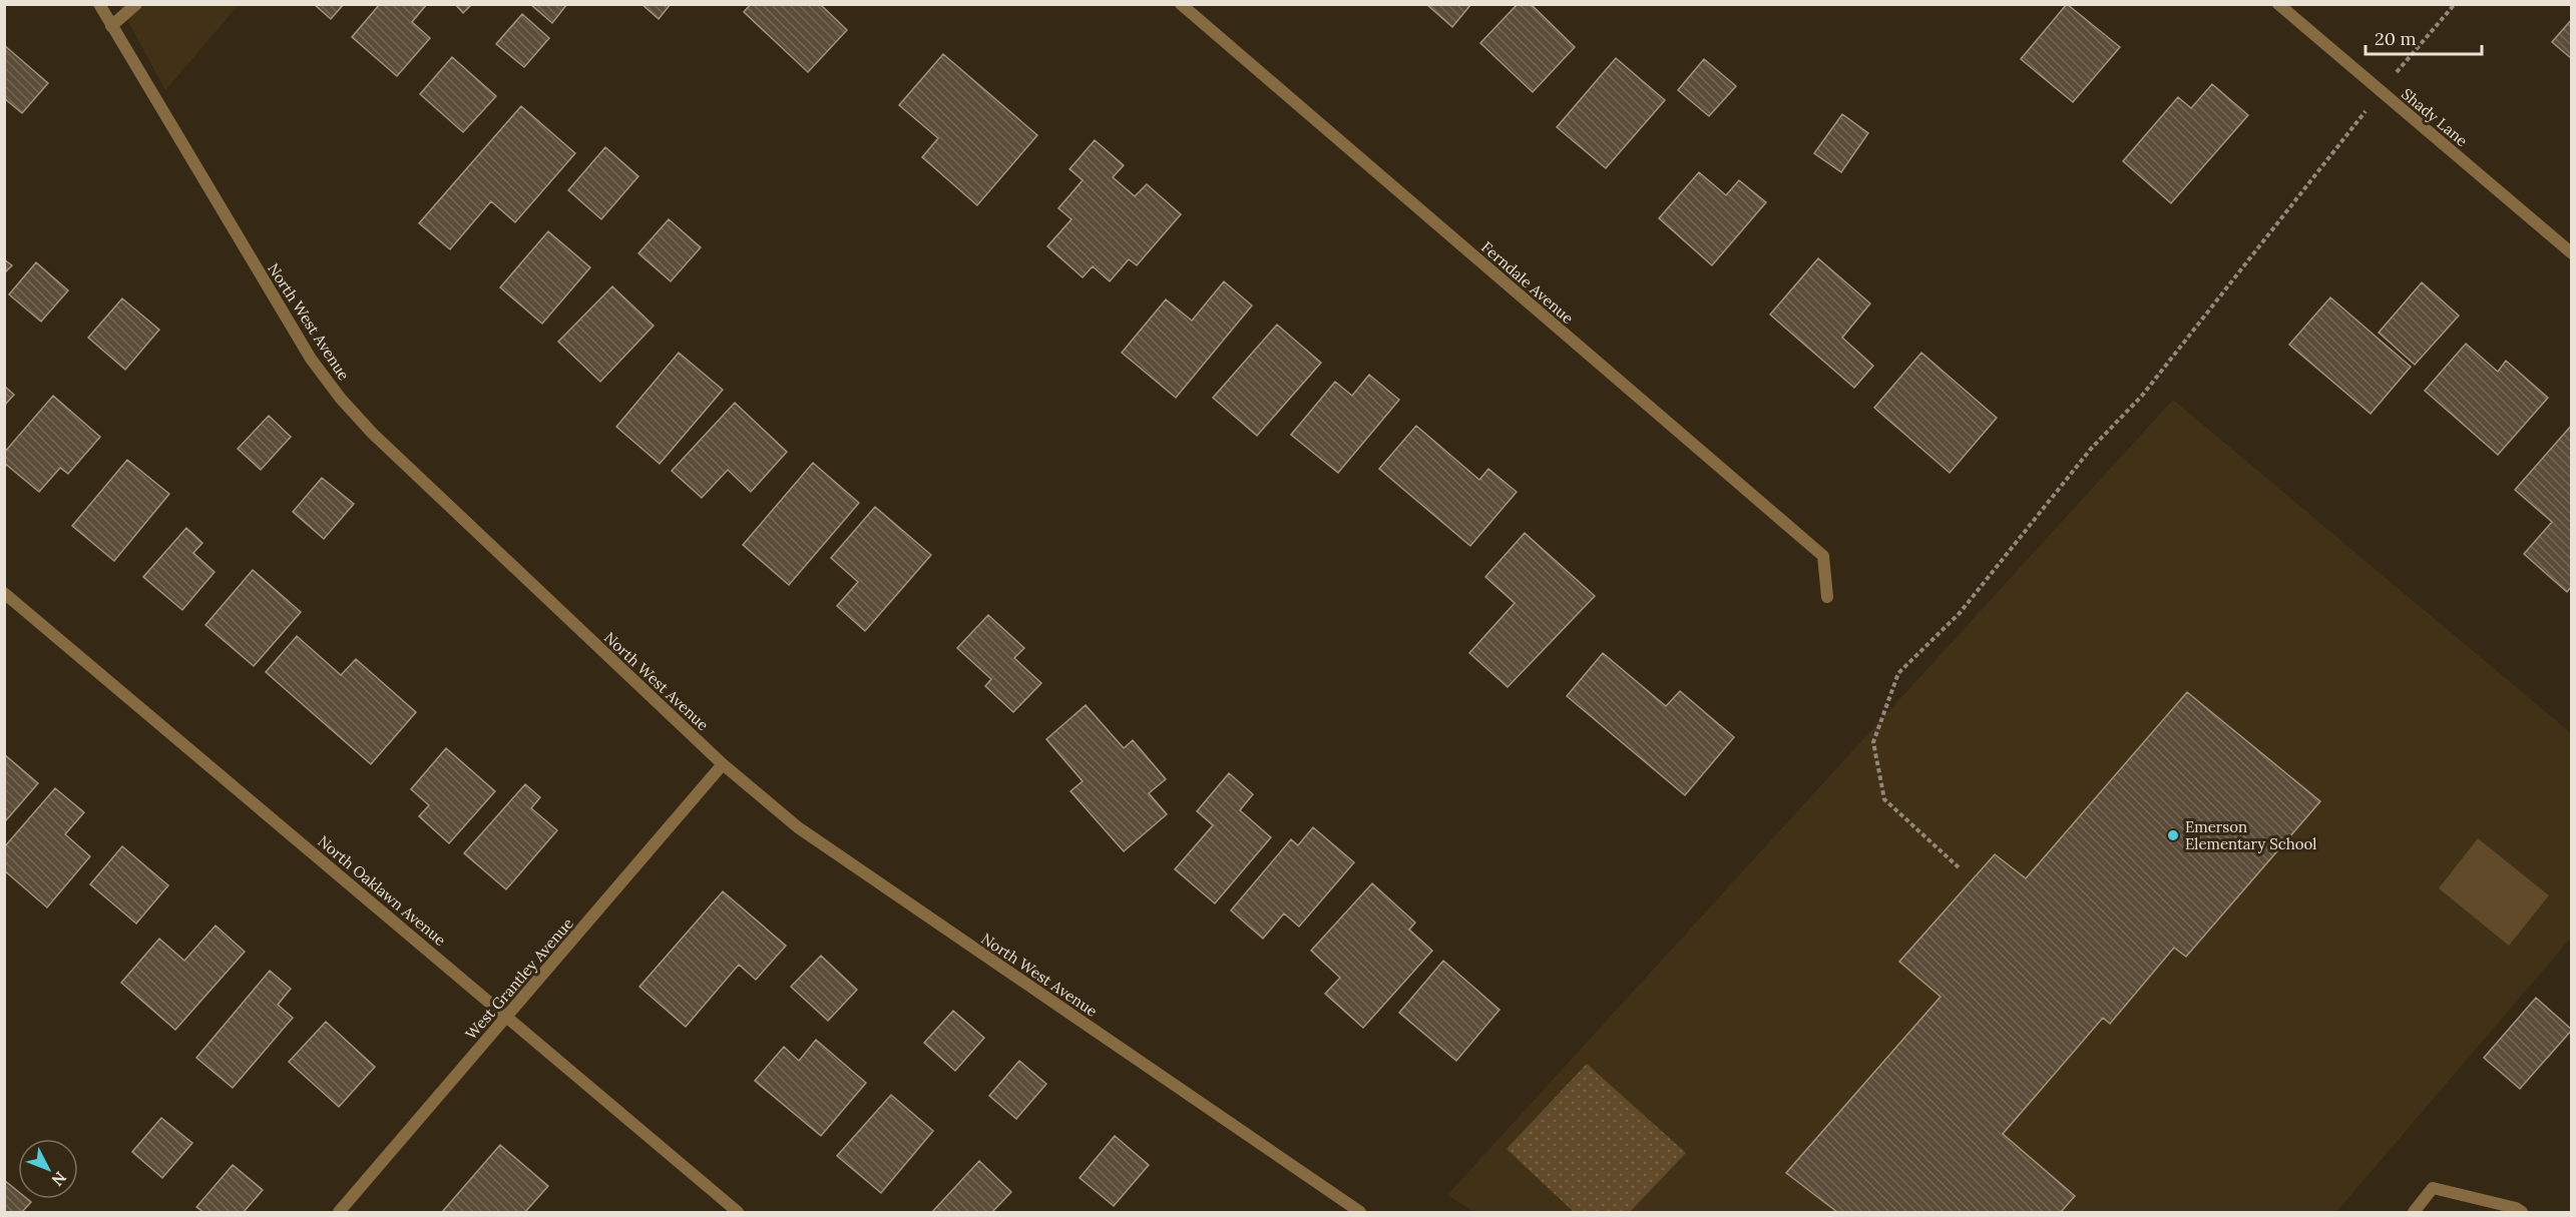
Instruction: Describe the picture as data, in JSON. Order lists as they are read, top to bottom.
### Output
{
  "streets": {
    "street": [
      "Shady Lane",
      "Ferndale Avenue",
      "North West Avenue",
      "North Oaklawn Avenue",
      "West Grantley Avenue"
    ]
  },
  "crossings": [
    ["North West Avenue", "West Grantley Avenue"],
    ["North Oaklawn Avenue", "West Grantley Avenue"]
  ],
  "places": ["Emerson Elementary School"],
  "scale_bar": "20 m",
  "north": "bottom right"
}
